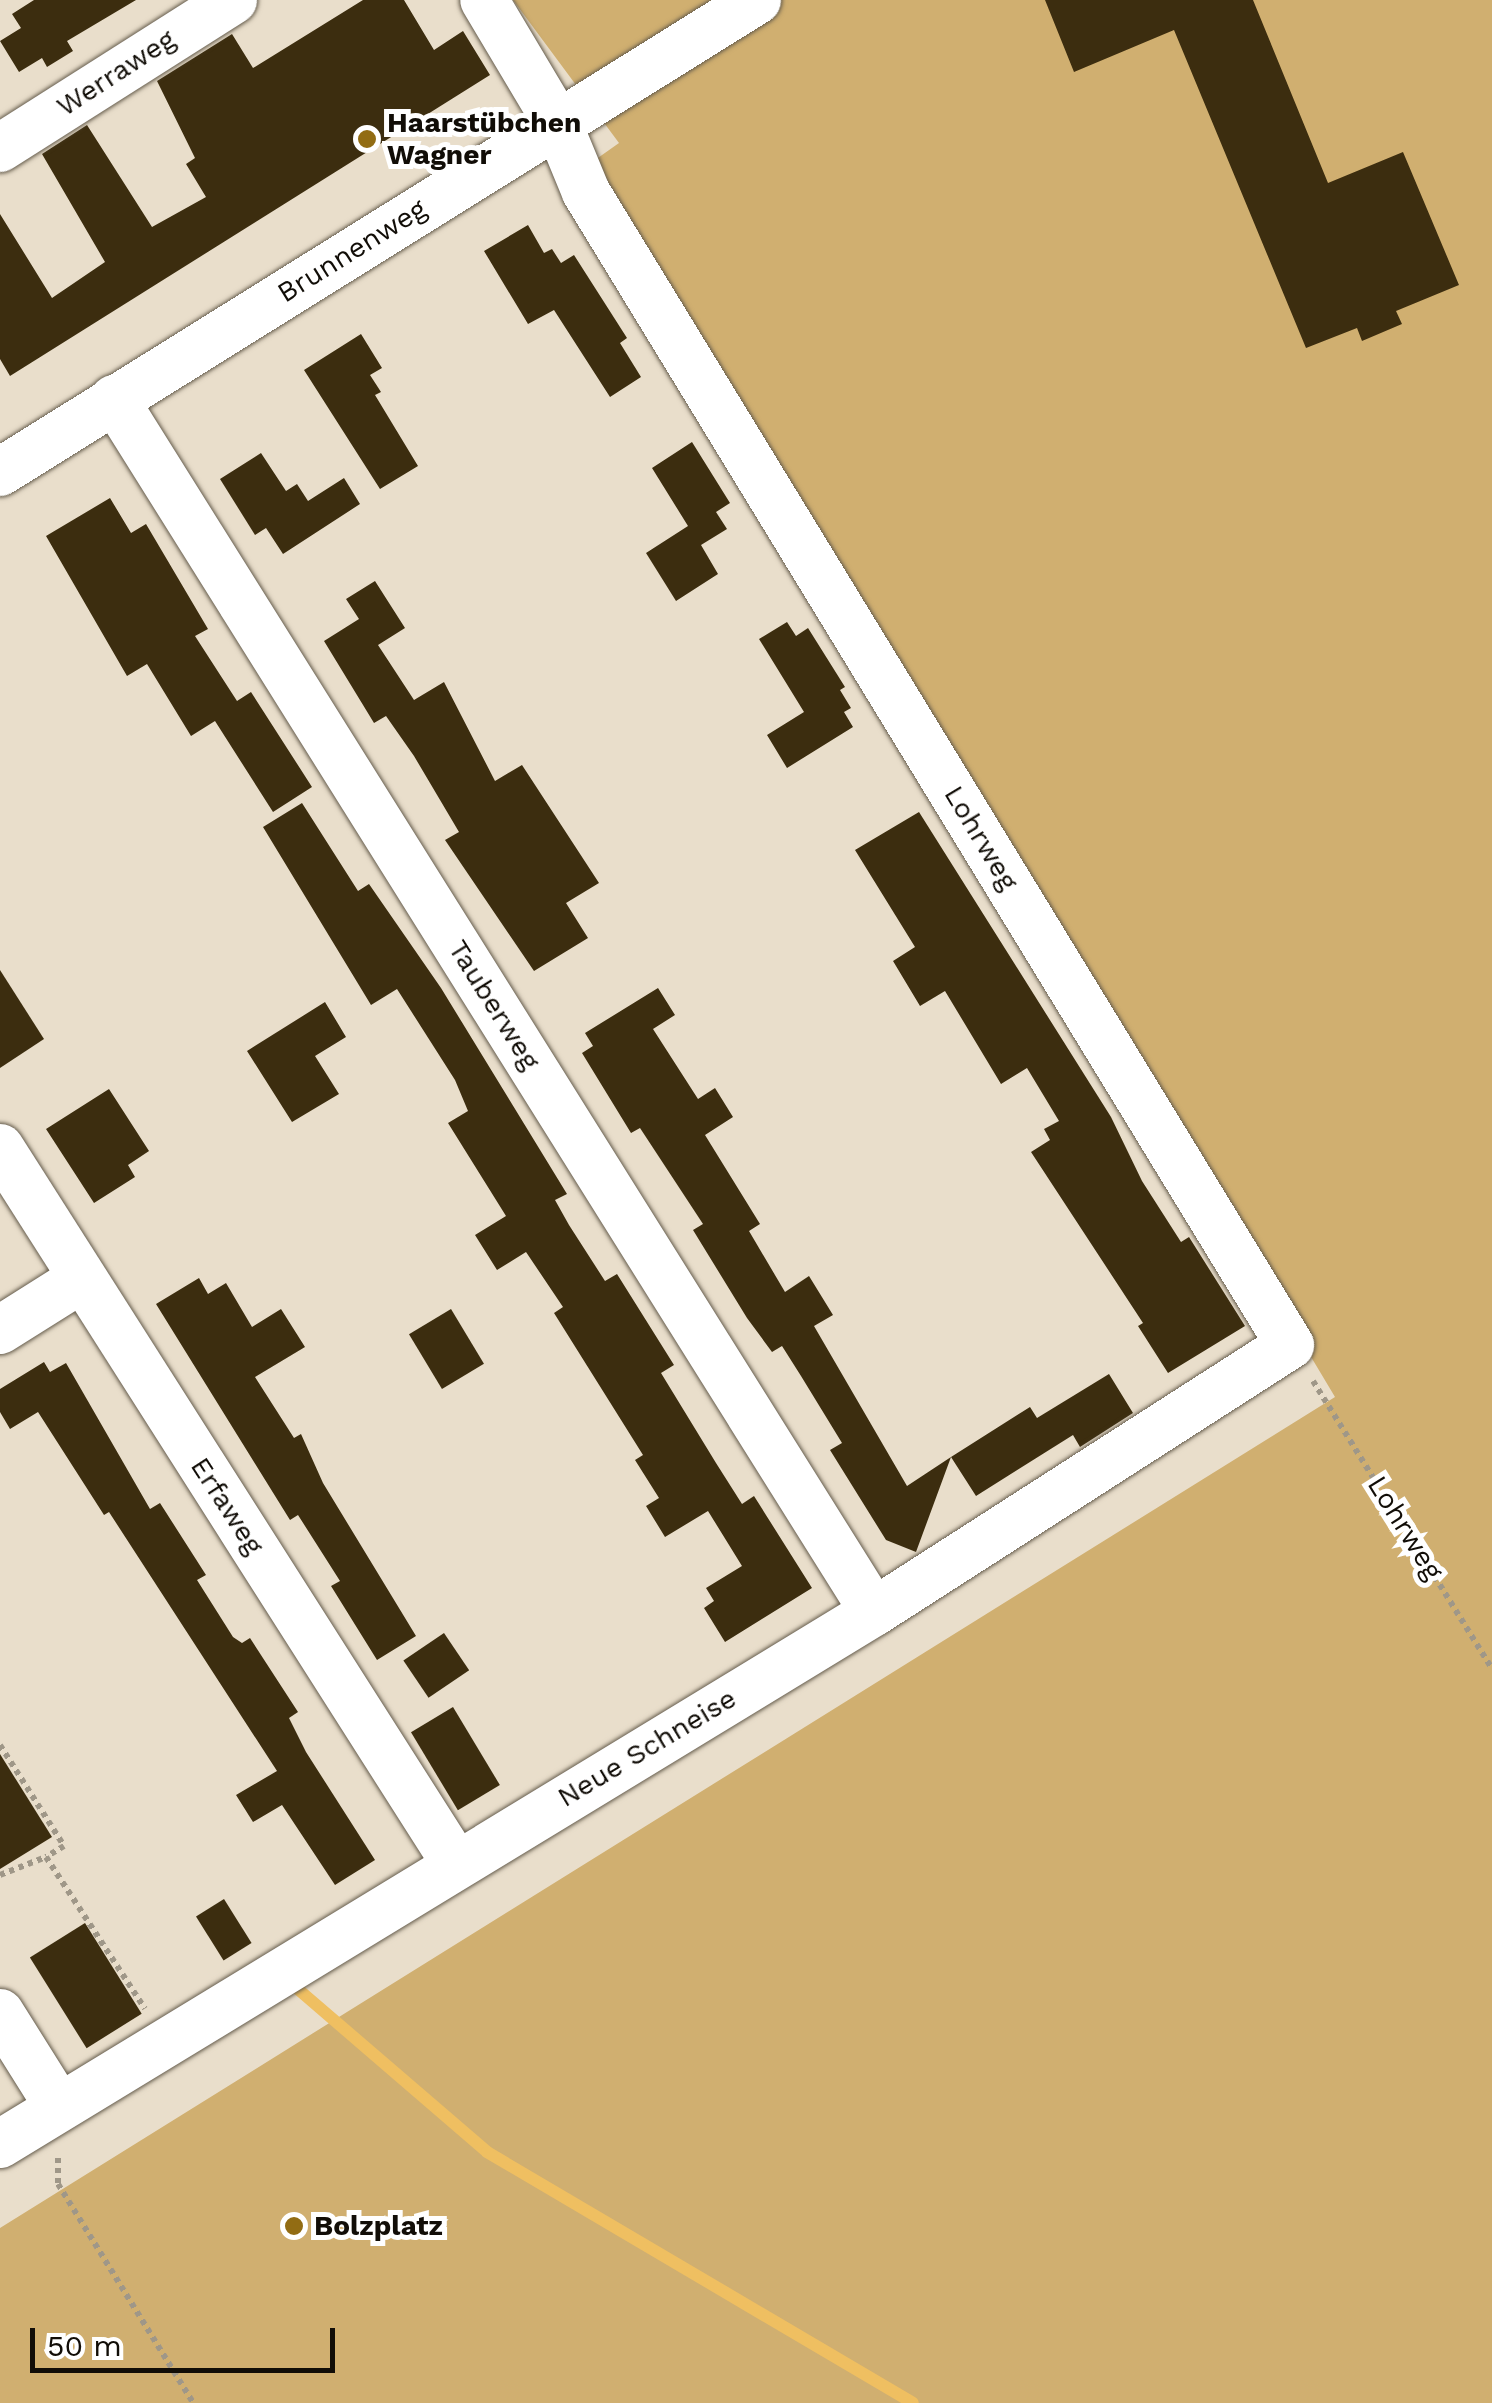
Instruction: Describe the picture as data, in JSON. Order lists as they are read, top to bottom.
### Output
{
  "streets": {
    "street": [
      "Werraweg",
      "Brunnenweg",
      "Lohrweg",
      "Tauberweg",
      "Erfaweg",
      "Neue Schneise"
    ]
  },
  "crossings": [
    ["Brunnenweg", "Lohrweg"],
    ["Brunnenweg", "Tauberweg"],
    ["Lohrweg", "Neue Schneise"],
    ["Tauberweg", "Neue Schneise"],
    ["Erfaweg", "Neue Schneise"]
  ],
  "places": ["Haarstübchen Wagner", "Bolzplatz"],
  "scale_bar": "50 m"
}
